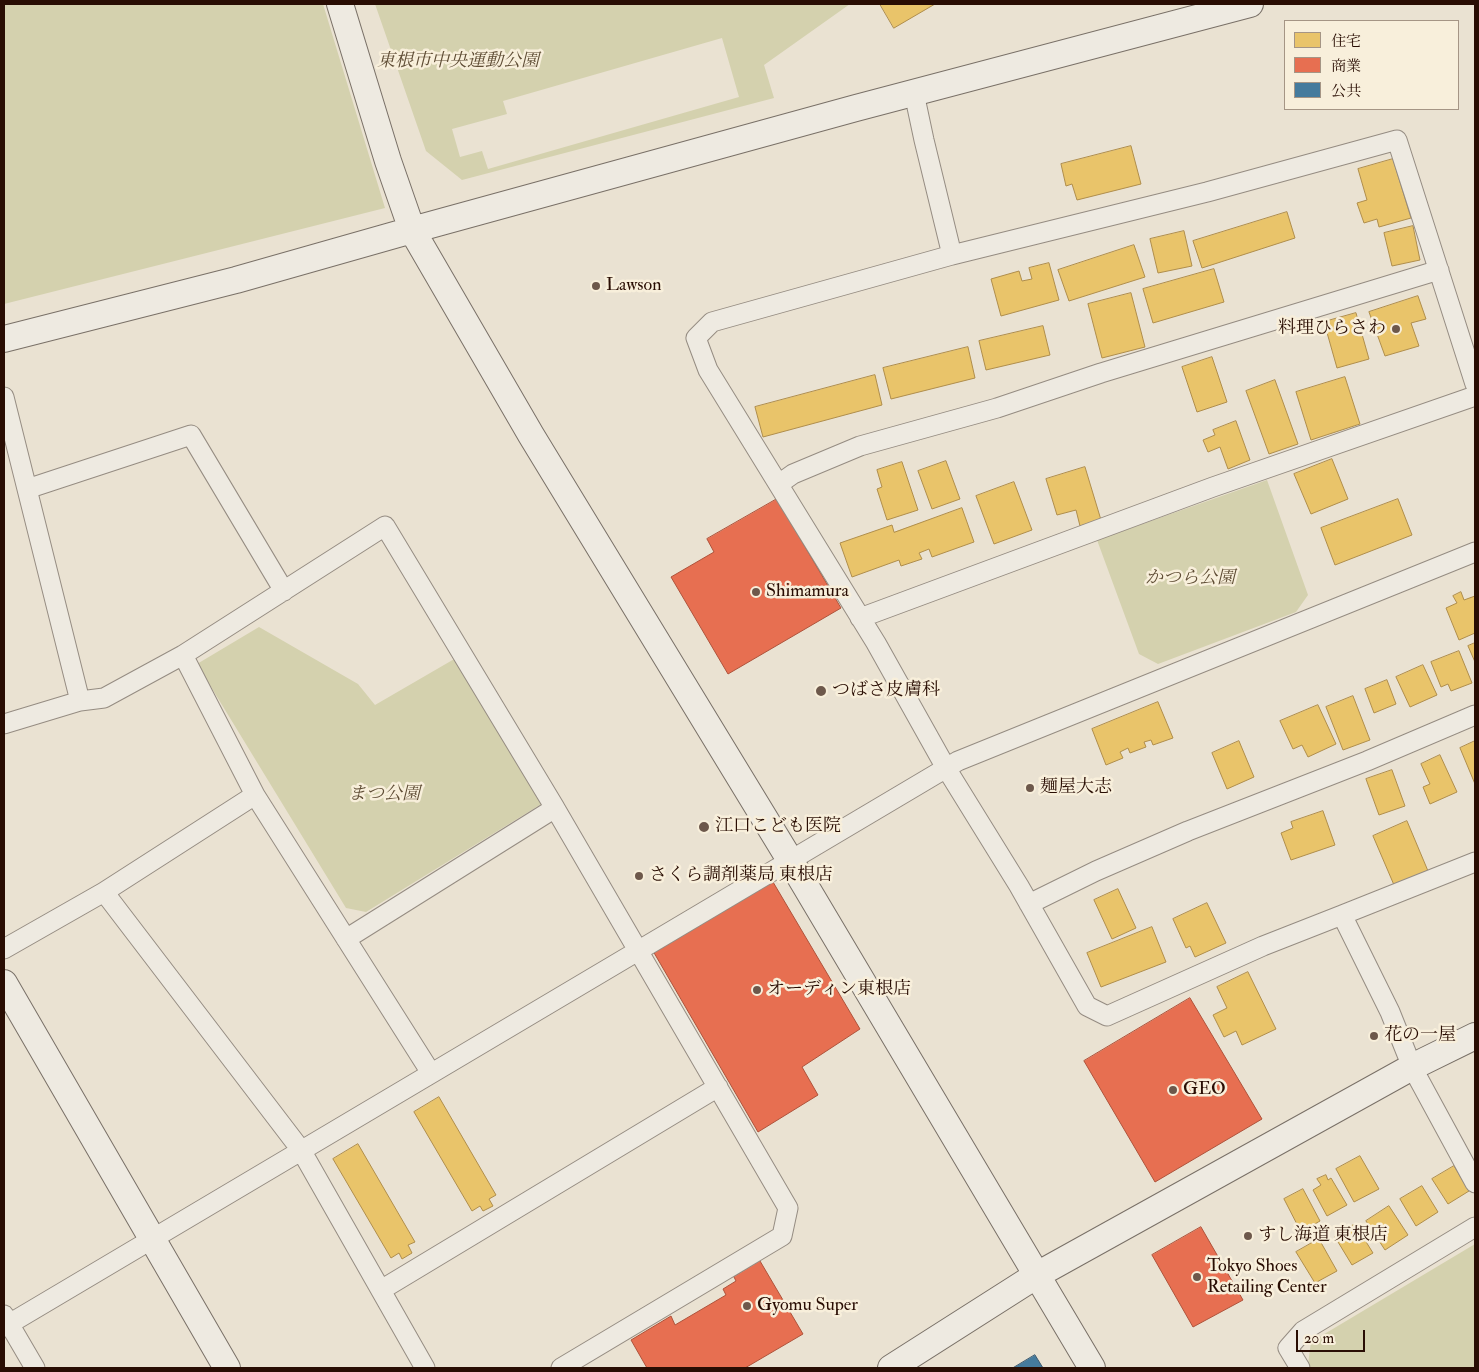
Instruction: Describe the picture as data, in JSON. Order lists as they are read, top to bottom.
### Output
{
  "parks": ["東根市中央運動公園", "かつら公園", "まつ公園"],
  "places": [
    "Lawson",
    "料理ひらさわ",
    "Shimamura",
    "つばさ皮膚科",
    "麺屋大志",
    "江口こども医院",
    "さくら調剤薬局 東根店",
    "オーディン東根店",
    "花の一屋",
    "GEO",
    "すし海道 東根店",
    "Tokyo Shoes Retailing Center",
    "Gyomu Super"
  ],
  "legend": ["住宅", "商業", "公共"],
  "scale_bar": "20 m"
}
